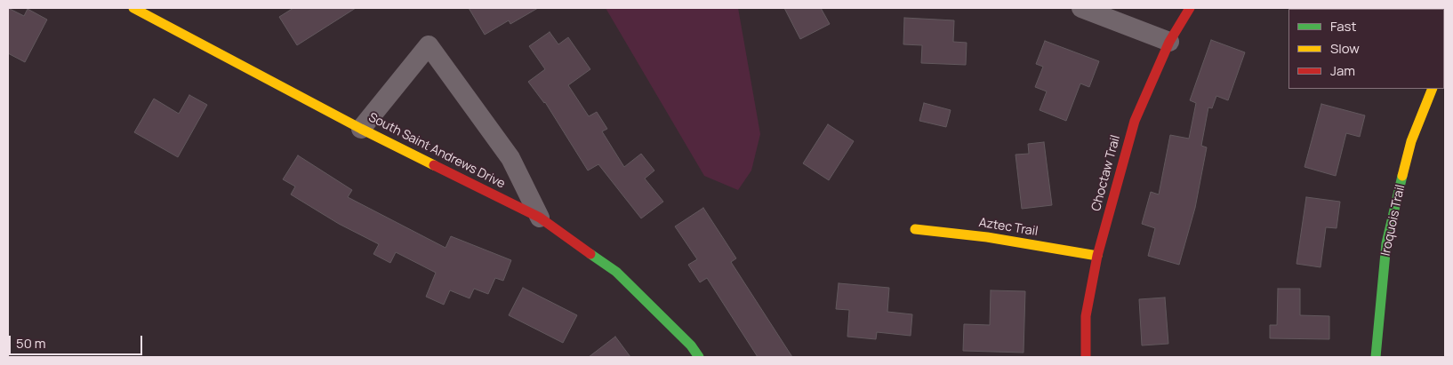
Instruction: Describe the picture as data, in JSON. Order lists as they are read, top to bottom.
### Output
{
  "streets": {
    "street": [
      "South Saint Andrews Drive",
      "Choctaw Trail",
      "Iroquois Trail",
      "Aztec Trail"
    ]
  },
  "crossings": [
    ["Choctaw Trail", "Aztec Trail"]
  ],
  "legend": ["Fast", "Slow", "Jam"],
  "scale_bar": "50 m"
}
